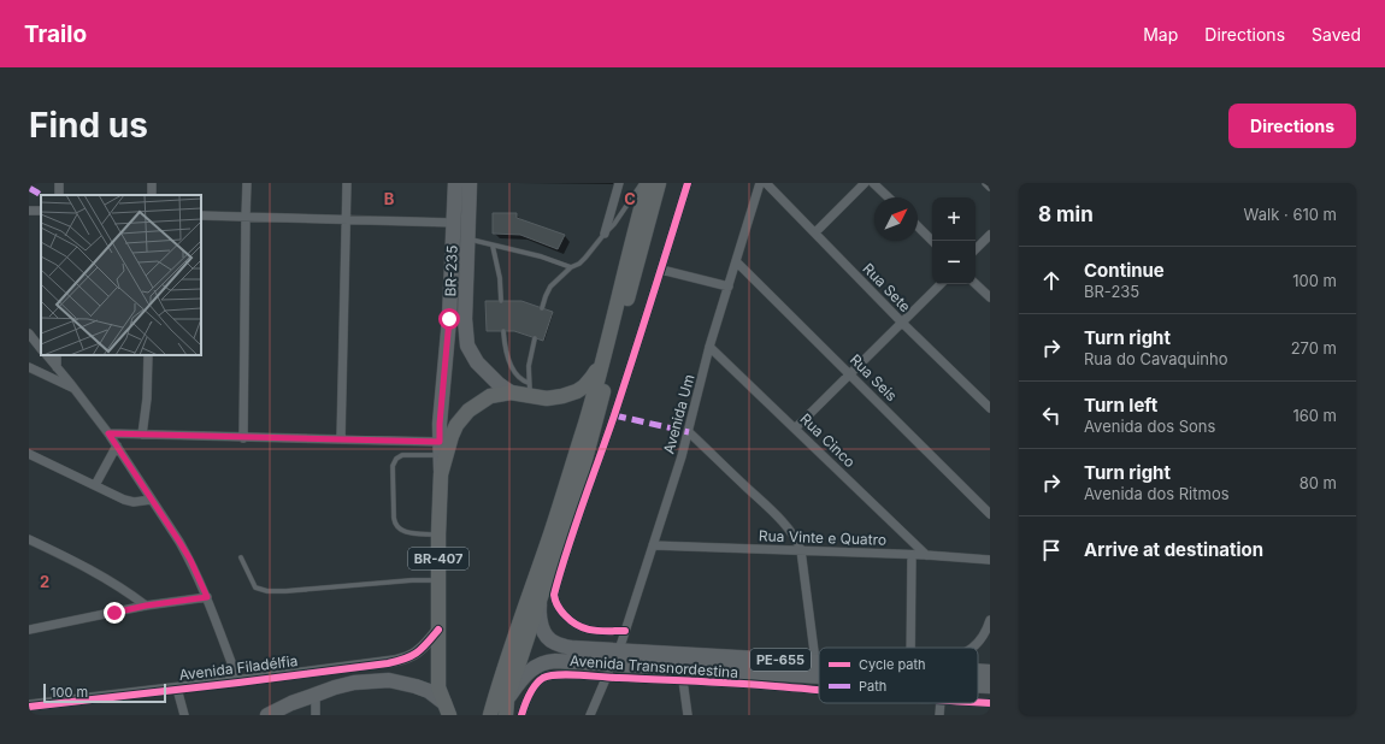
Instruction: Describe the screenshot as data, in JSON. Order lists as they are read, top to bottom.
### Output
{
  "streets": {
    "highway": ["BR-407"],
    "main road": ["BR-235", "PE-655", "Avenida Transnordestina"],
    "street": [
      "Rua Sete",
      "Rua Seis",
      "Avenida Um",
      "Rua Cinco",
      "Rua Vinte e Quatro",
      "Avenida Filadélfia"
    ]
  },
  "crossings": [
    ["BR-235", "BR-407"],
    ["Rua Seis", "Avenida Um"],
    ["Avenida Um", "Rua Cinco"],
    ["Avenida Um", "Rua Vinte e Quatro"],
    ["Avenida Um", "Avenida Transnordestina"],
    ["Rua Cinco", "Rua Vinte e Quatro"],
    ["BR-407", "Avenida Filadélfia"]
  ],
  "legend": ["Cycle path", "Path"],
  "scale_bar": "100 m",
  "north": "top right",
  "page": {
    "header": "Trailo",
    "nav": ["Map", "Directions", "Saved"],
    "buttons": "Directions",
    "title": "Find us",
    "heading": ["8 min", "Walk · 610 m"],
    "map_buttons": ["+", "−"],
    "list": [
      ["Continue", "BR-235", "100 m"],
      ["Turn right", "Rua do Cavaquinho", "270 m"],
      ["Turn left", "Avenida dos Sons", "160 m"],
      ["Turn right", "Avenida dos Ritmos", "80 m"],
      "Arrive at destination"
    ],
    "scale": "100 m"
  },
  "grid": {
    "columns": ["B", "C"],
    "rows": ["2"]
  }
}
